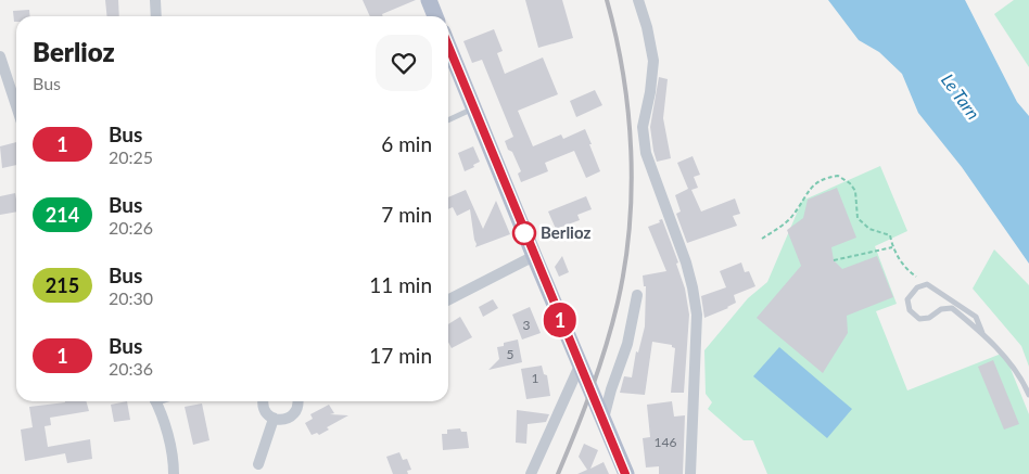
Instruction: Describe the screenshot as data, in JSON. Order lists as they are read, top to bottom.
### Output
{
  "water": ["Le Tarn"],
  "places": ["Berlioz"],
  "lines": ["bus line 1"],
  "house_numbers": [
    "3",
    "5",
    "1",
    "146"
  ],
  "page": {
    "on_map": "1",
    "heading": ["Berlioz", "Bus"],
    "list": [
      {
        "mark": "1",
        "name": "Bus",
        "note": "20:25",
        "value": "6 min"
      },
      {
        "mark": "214",
        "name": "Bus",
        "note": "20:26",
        "value": "7 min"
      },
      {
        "mark": "215",
        "name": "Bus",
        "note": "20:30",
        "value": "11 min"
      },
      {
        "mark": "1",
        "name": "Bus",
        "note": "20:36",
        "value": "17 min"
      }
    ]
  }
}
